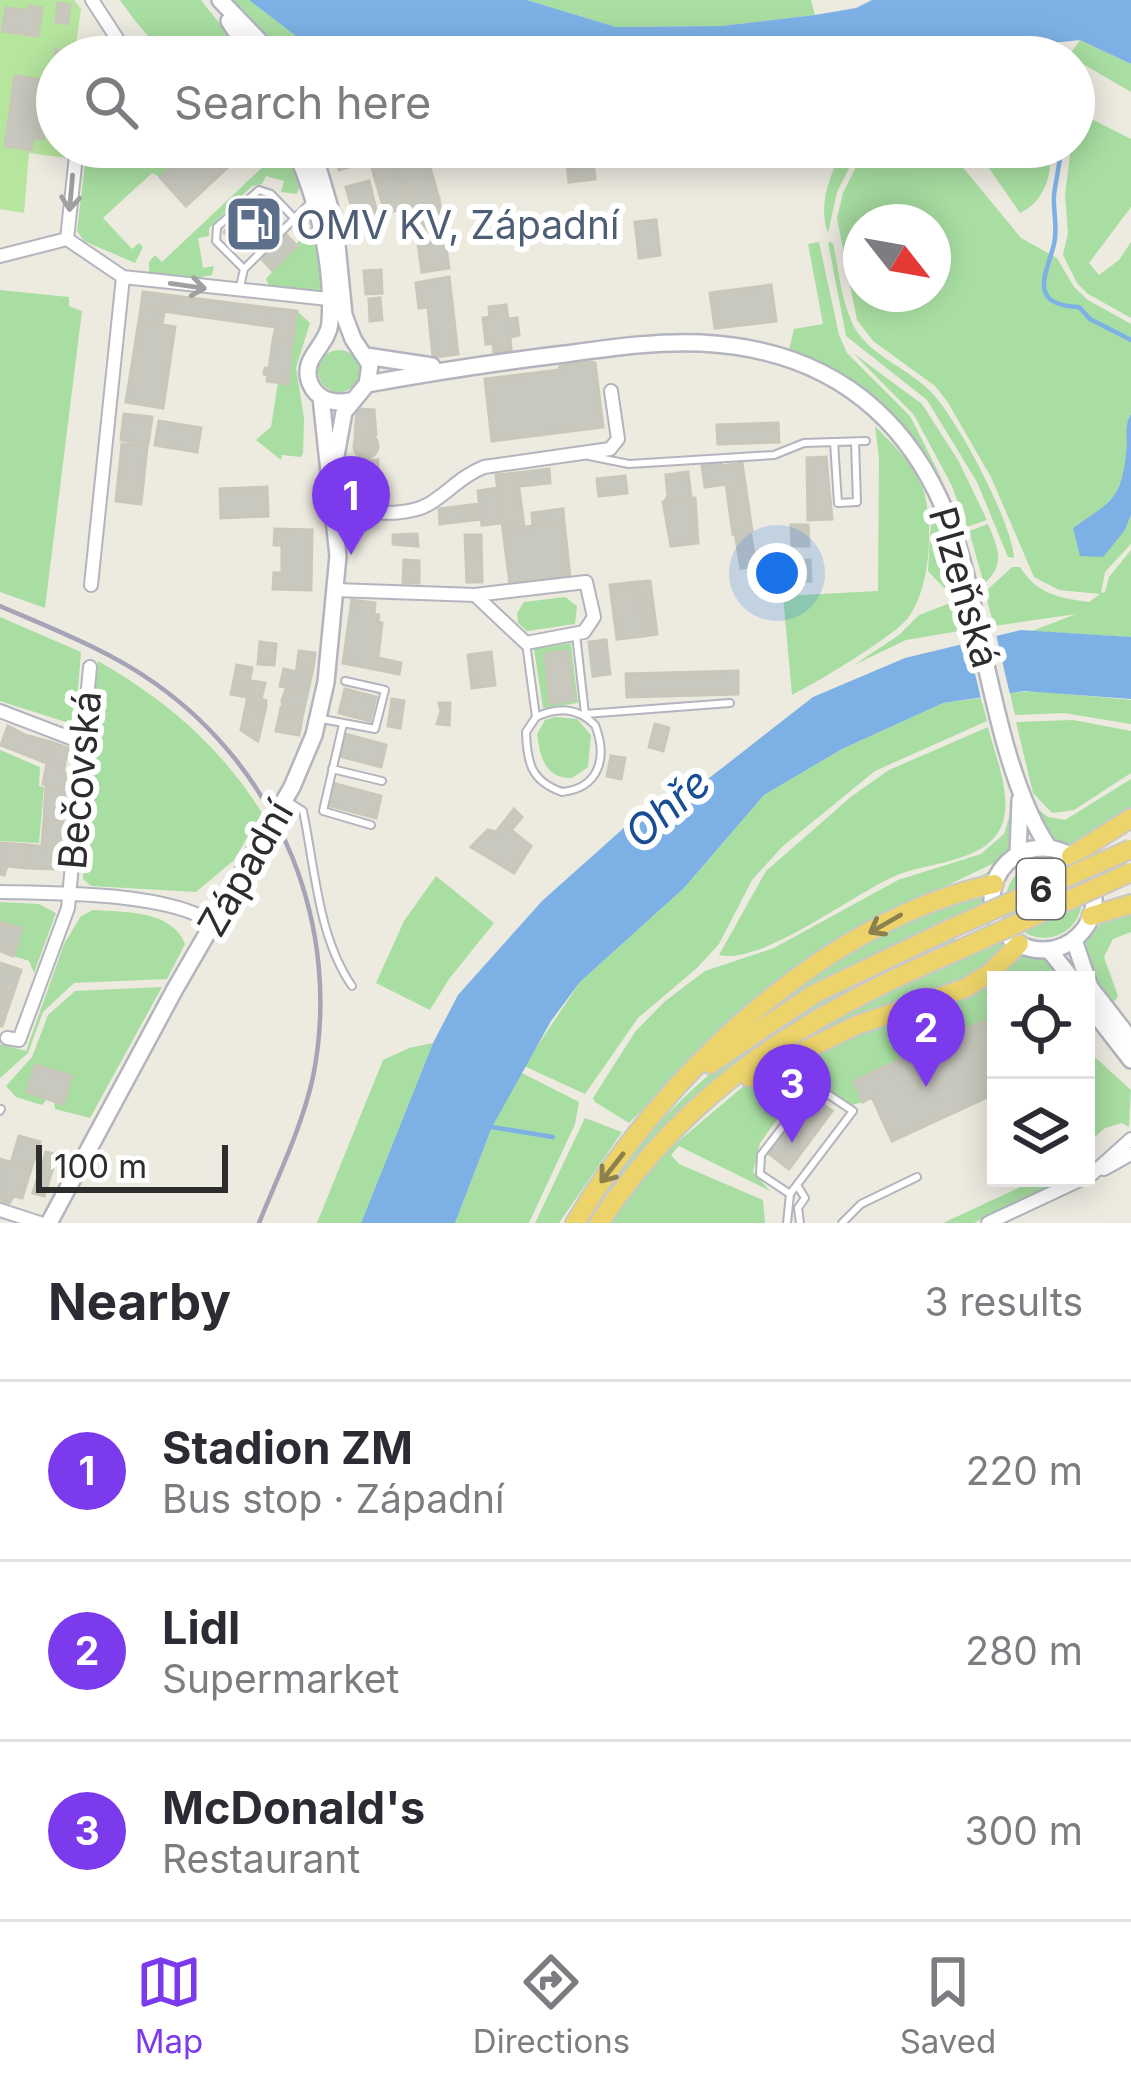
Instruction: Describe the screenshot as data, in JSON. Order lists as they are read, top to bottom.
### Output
{
  "streets": {
    "highway": ["6"],
    "street": ["Plzeňská", "Bečovská", "Západní"]
  },
  "crossings": [
    ["Plzeňská", "Západní"]
  ],
  "water": ["Ohře"],
  "places": {
    "fuel station": ["OMV KV, Západní"]
  },
  "scale_bar": "100 m",
  "north": "bottom right",
  "page": {
    "search": "Search here",
    "pins": ["1", "2", "3"],
    "scale": "100 m",
    "heading": ["Nearby", "3 results"],
    "list": [
      {
        "mark": "1",
        "name": "Stadion ZM",
        "note": "Bus stop · Západní",
        "value": "220 m"
      },
      {
        "mark": "2",
        "name": "Lidl",
        "note": "Supermarket",
        "value": "280 m"
      },
      {
        "mark": "3",
        "name": "McDonald's",
        "note": "Restaurant",
        "value": "300 m"
      }
    ],
    "nav": ["Map", "Directions", "Saved"]
  }
}
